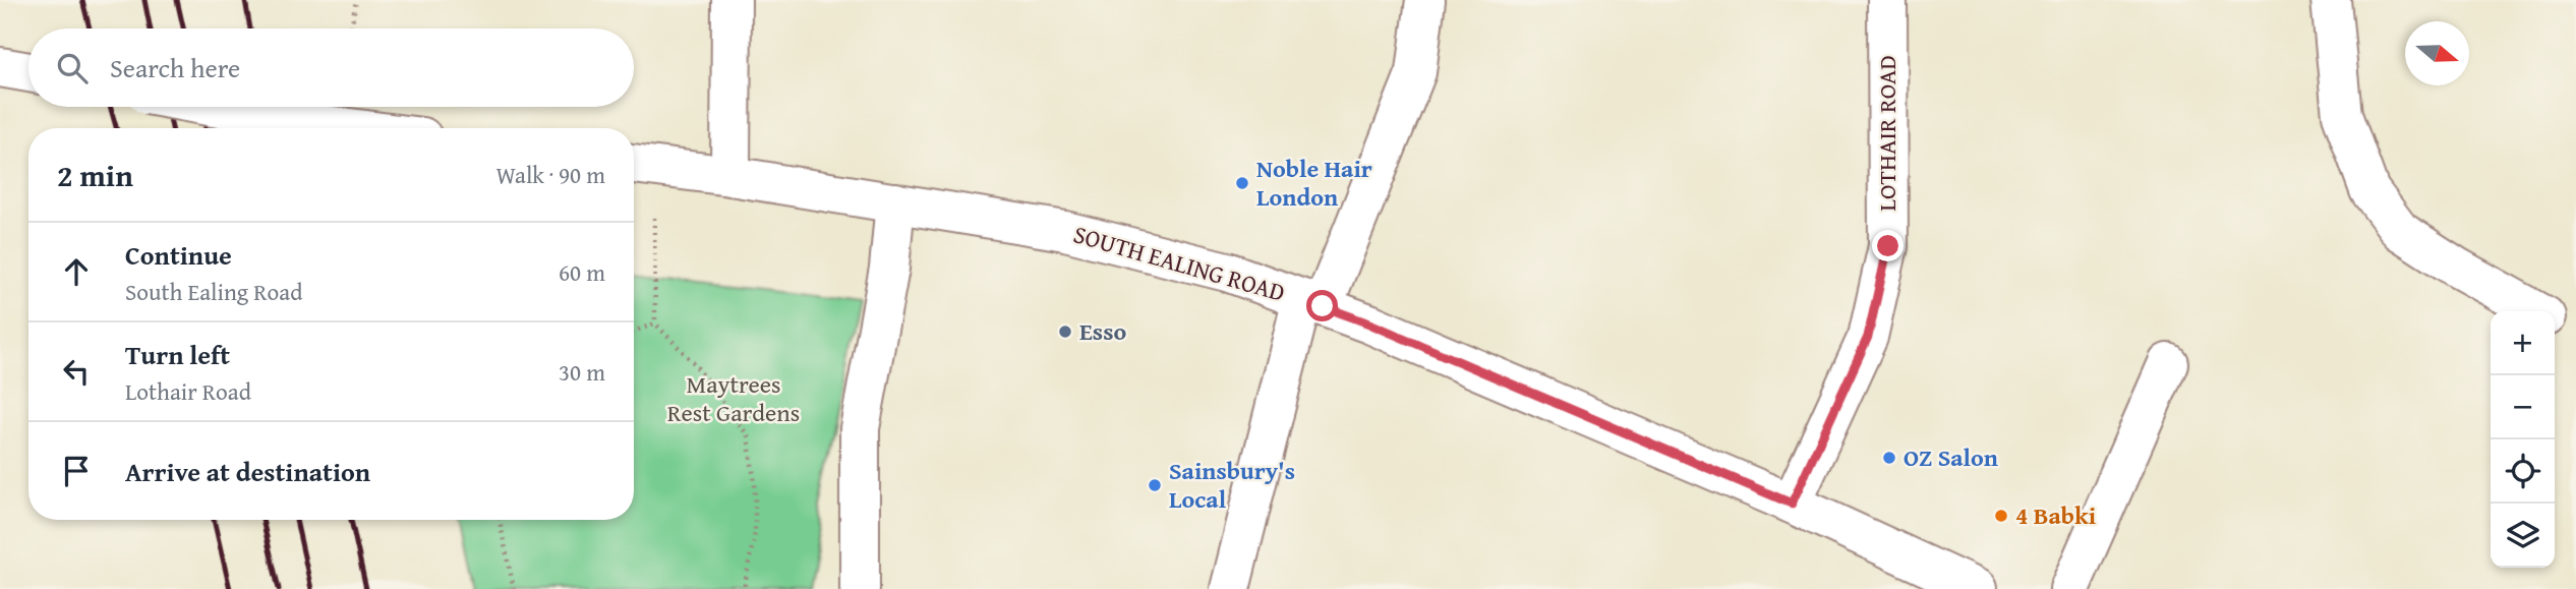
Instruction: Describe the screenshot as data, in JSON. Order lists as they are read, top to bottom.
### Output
{
  "streets": {
    "main road": ["LOTHAIR ROAD", "SOUTH EALING ROAD"]
  },
  "crossings": [
    ["LOTHAIR ROAD", "SOUTH EALING ROAD"]
  ],
  "parks": ["Maytrees Rest Gardens"],
  "places": [
    "Noble Hair London",
    "Esso",
    "OZ Salon",
    "Sainsbury's Local",
    "4 Babki"
  ],
  "north": "right",
  "page": {
    "search": "Search here",
    "heading": ["2 min", "Walk · 90 m"],
    "list": [
      ["Continue", "South Ealing Road", "60 m"],
      ["Turn left", "Lothair Road", "30 m"],
      "Arrive at destination"
    ],
    "map_buttons": ["+", "−"]
  }
}
